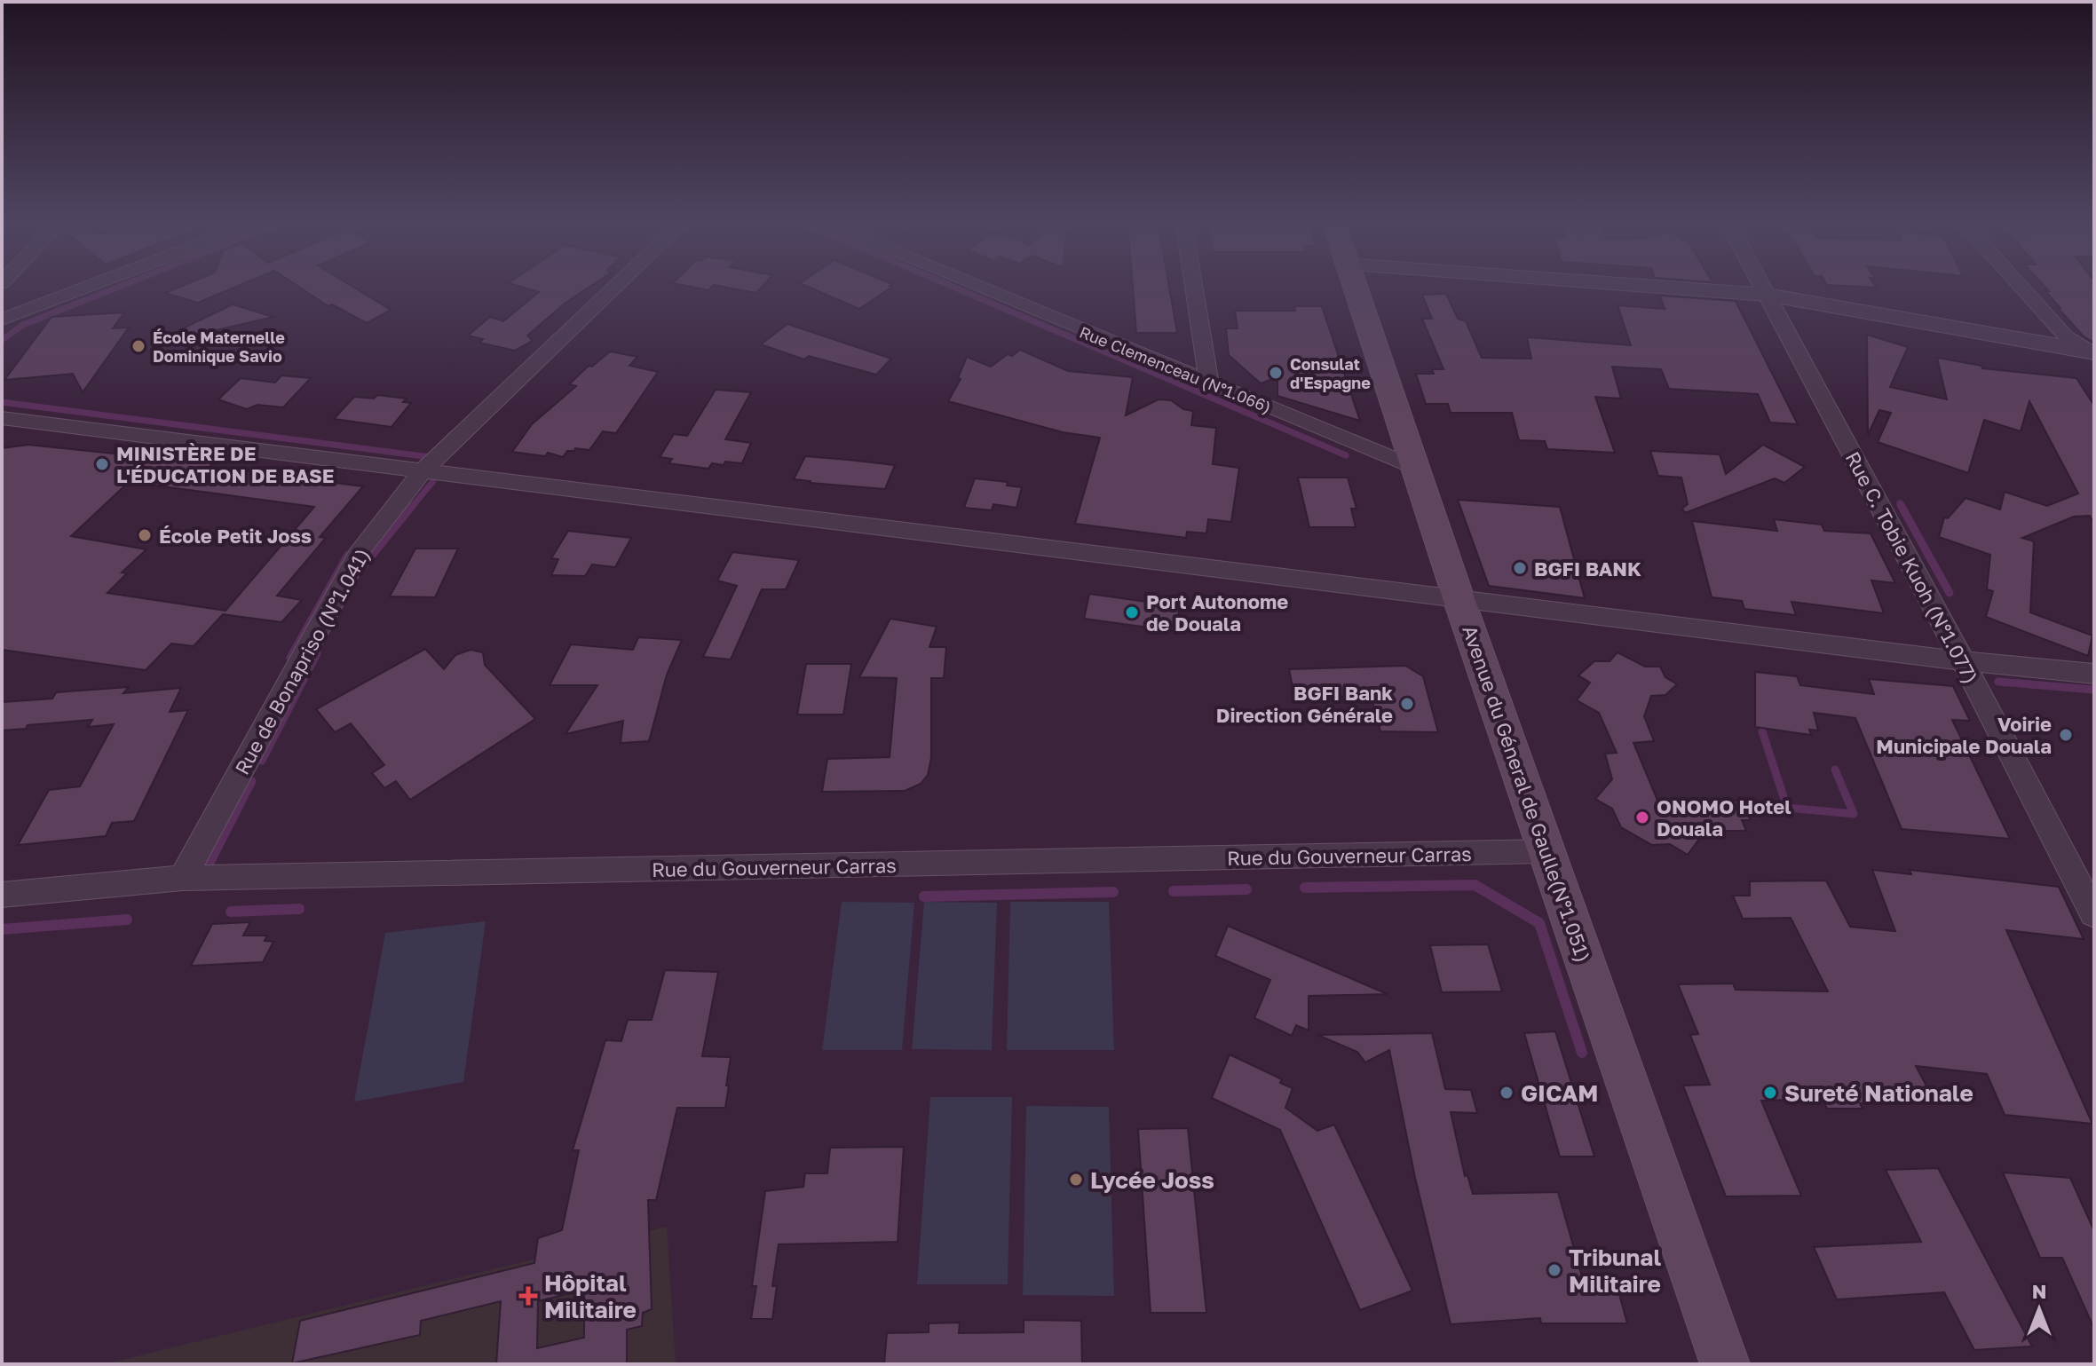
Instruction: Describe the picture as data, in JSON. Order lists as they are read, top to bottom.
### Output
{
  "streets": {
    "main road": ["Avenue du Géneral de Gaulle(N°1.051)"],
    "street": [
      "Rue Clemenceau (N°1.066)",
      "Rue C. Tobie Kuoh (N°1.077)",
      "Rue de Bonapriso (N°1.041)",
      "Rue du Gouverneur Carras"
    ]
  },
  "crossings": [
    ["Rue Clemenceau (N°1.066)", "Avenue du Géneral de Gaulle(N°1.051)"],
    ["Rue de Bonapriso (N°1.041)", "Rue du Gouverneur Carras"],
    ["Avenue du Géneral de Gaulle(N°1.051)", "Rue du Gouverneur Carras"]
  ],
  "places": {
    "other": [
      "École Maternelle Dominique Savio",
      "Consulat d'Espagne",
      "MINISTÈRE DE L'ÉDUCATION DE BASE",
      "École Petit Joss",
      "BGFI BANK",
      "Port Autonome de Douala",
      "BGFI Bank Direction Générale",
      "Voirie Municipale Douala",
      "ONOMO Hotel Douala",
      "GICAM",
      "Sureté Nationale",
      "Lycée Joss",
      "Tribunal Militaire"
    ],
    "health": ["Hôpital Militaire"]
  },
  "north": "top"
}
